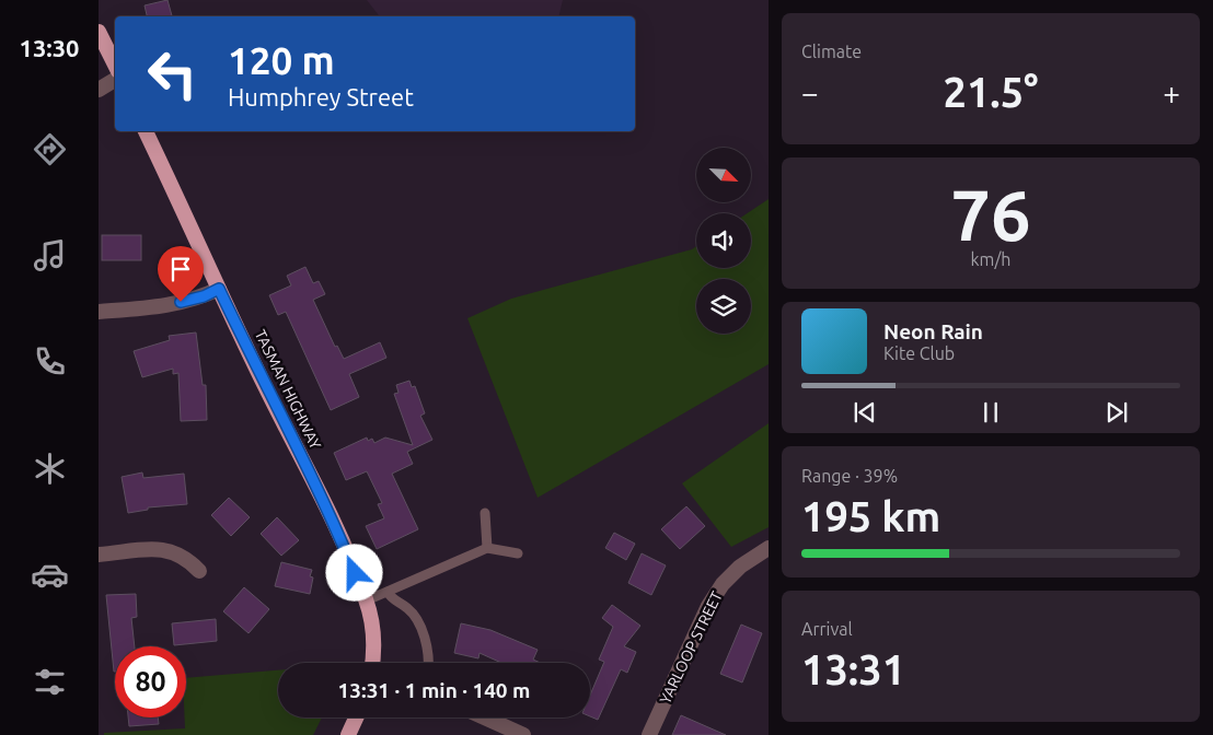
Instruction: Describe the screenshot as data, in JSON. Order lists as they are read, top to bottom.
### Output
{
  "streets": {
    "highway": ["TASMAN HIGHWAY"],
    "street": ["YARLOOP STREET"]
  },
  "north": "bottom right",
  "page": {
    "tabs": "13:30",
    "tile": [
      "Climate",
      ["76", "km/h"],
      ["Range · 39%", "195 km"],
      ["Arrival", "13:31"]
    ],
    "turn": ["120 m", "Humphrey Street"],
    "heat": ["−", "21.5°", "+"],
    "song": ["Neon Rain", "Kite Club"],
    "limit": "80",
    "trip": "13:31 · 1 min · 140 m"
  }
}
